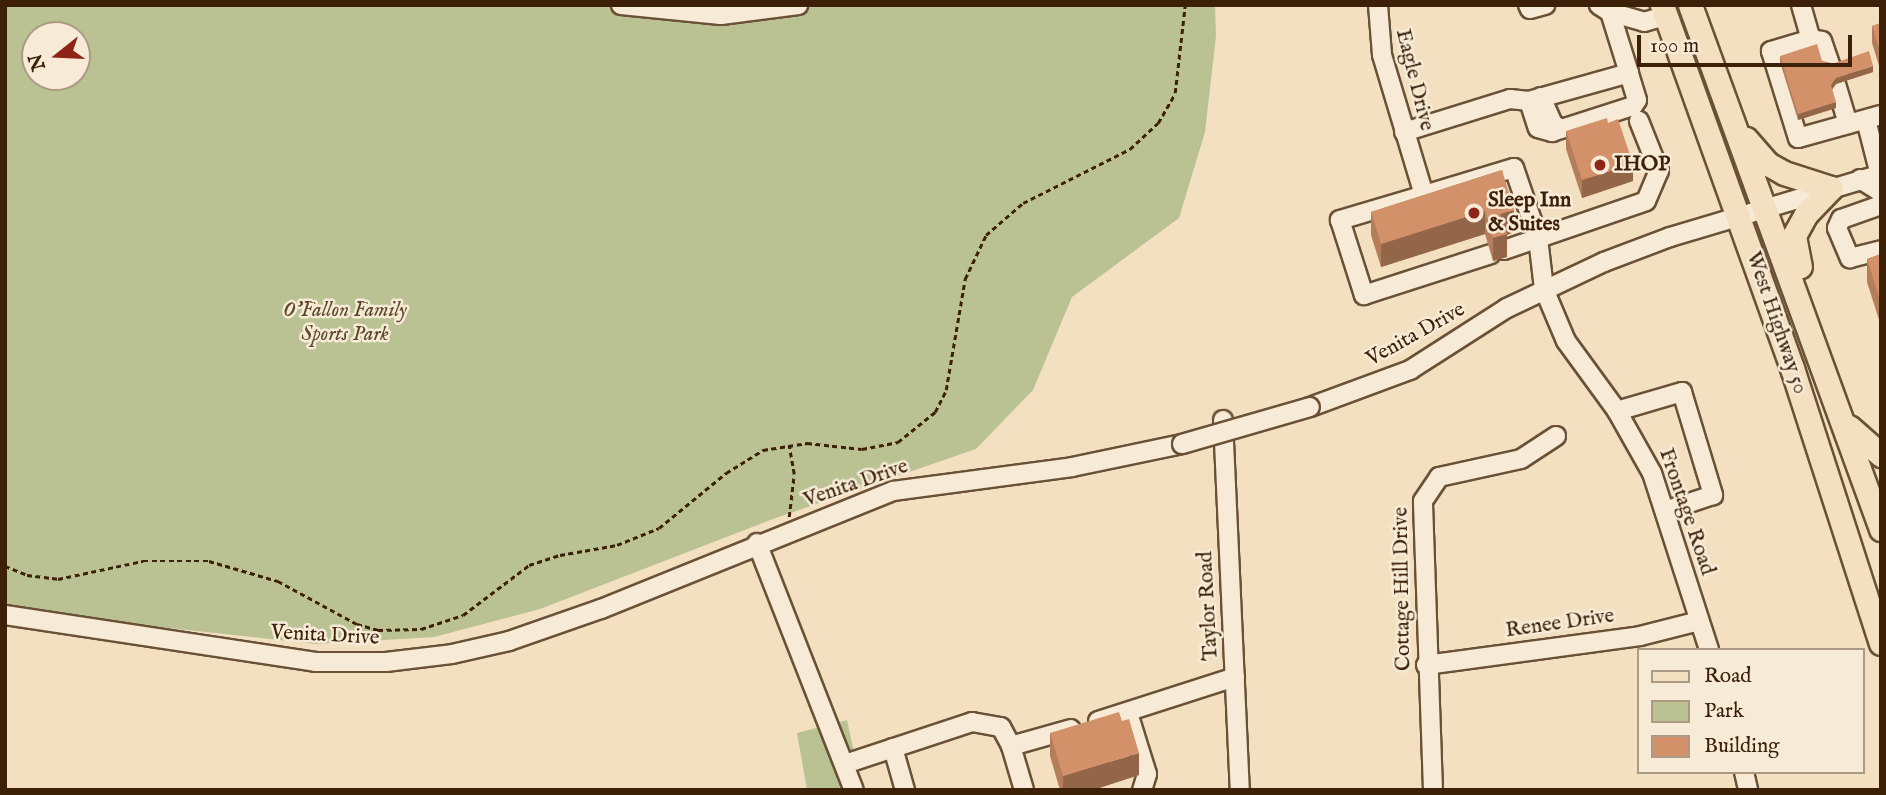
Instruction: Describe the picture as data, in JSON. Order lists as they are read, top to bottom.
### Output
{
  "streets": {
    "main road": ["West Highway 50"],
    "street": [
      "Eagle Drive",
      "Venita Drive",
      "Frontage Road",
      "Cottage Hill Drive",
      "Taylor Road",
      "Renee Drive"
    ]
  },
  "crossings": [
    ["Eagle Drive", "Frontage Road"],
    ["West Highway 50", "Venita Drive"],
    ["Venita Drive", "Frontage Road"],
    ["Frontage Road", "Renee Drive"],
    ["Cottage Hill Drive", "Renee Drive"]
  ],
  "parks": ["O'Fallon Family Sports Park"],
  "places": ["IHOP", "Sleep Inn & Suites"],
  "legend": ["Road", "Park", "Building"],
  "scale_bar": "100 m",
  "north": "left"
}
